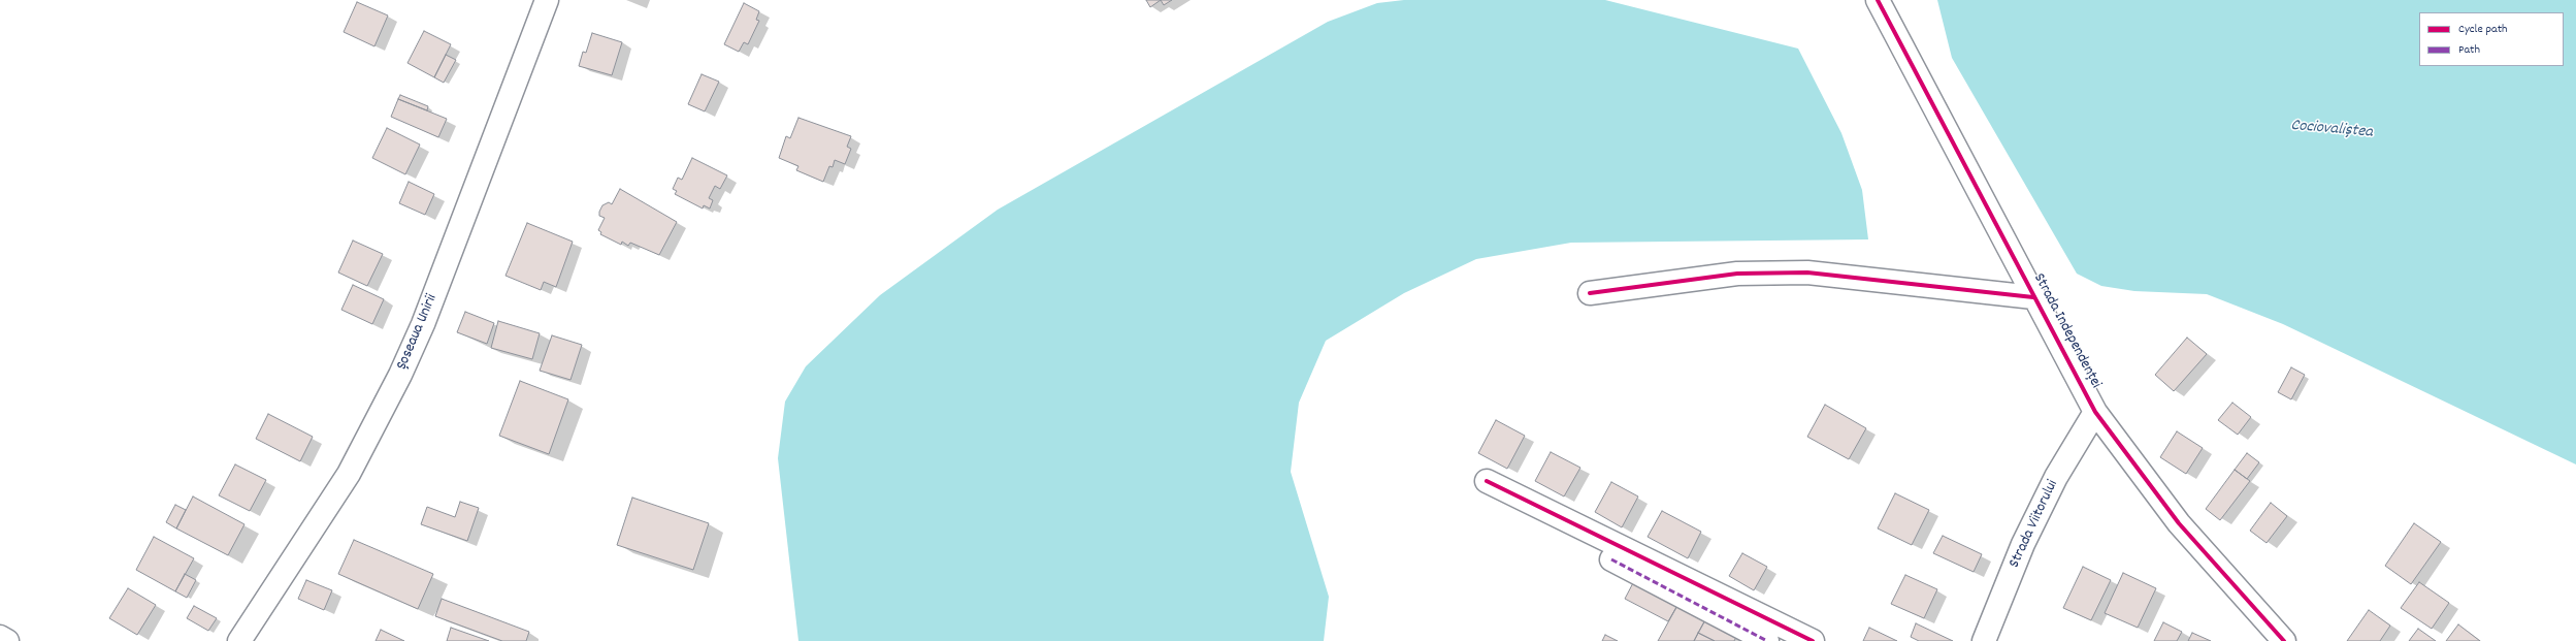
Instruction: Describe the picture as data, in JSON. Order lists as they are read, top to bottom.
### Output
{
  "streets": {
    "street": ["Strada Independenței", "Șoseaua Unirii", "Strada Viitorului"]
  },
  "crossings": [
    ["Strada Independenței", "Strada Viitorului"]
  ],
  "water": ["Cociovaliștea"],
  "legend": ["Cycle path", "Path"]
}
